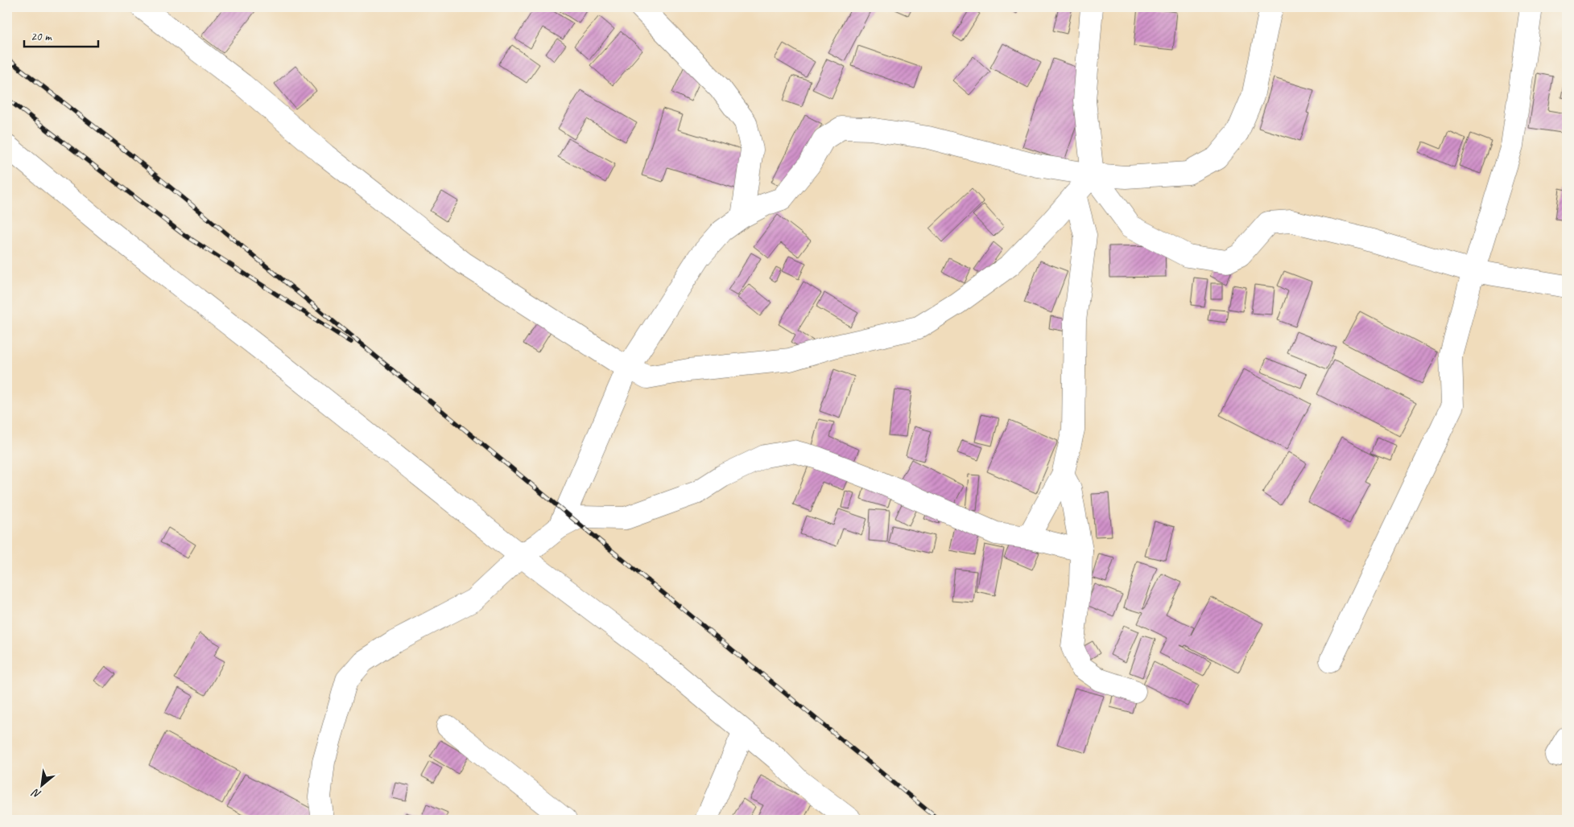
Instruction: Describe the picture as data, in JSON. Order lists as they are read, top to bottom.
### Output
{
  "scale_bar": "20 m",
  "north": "bottom left"
}
